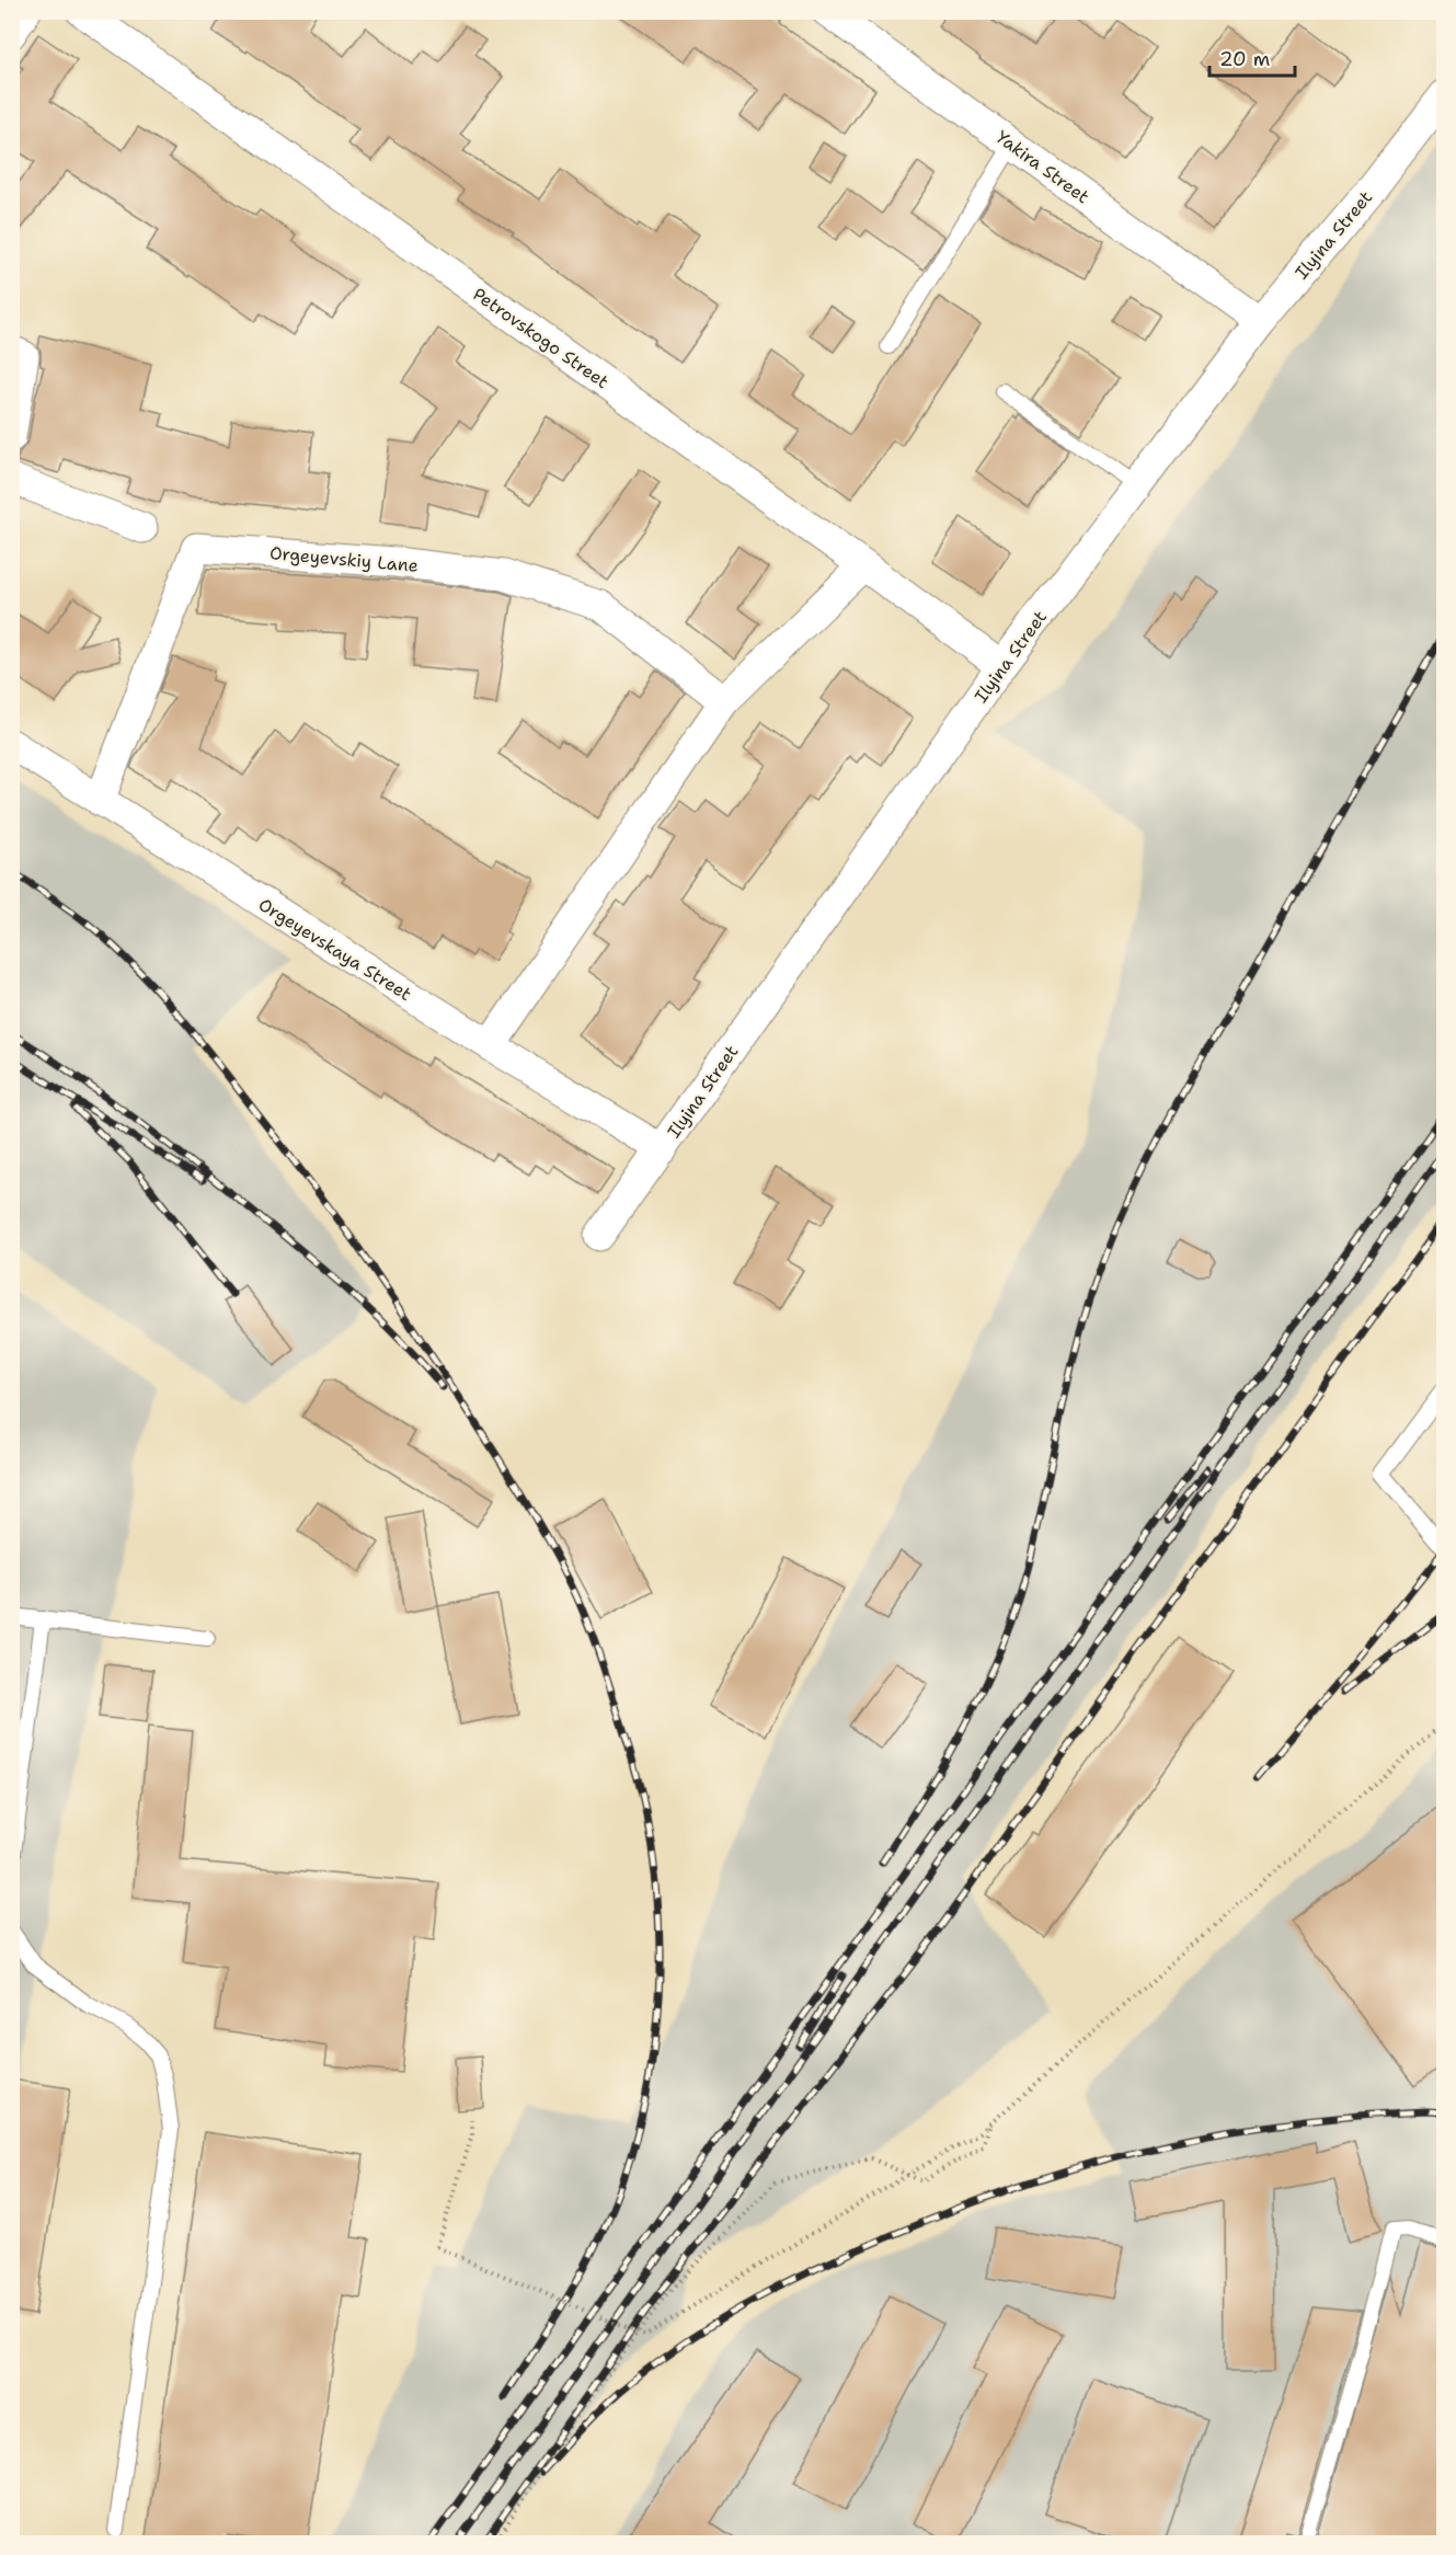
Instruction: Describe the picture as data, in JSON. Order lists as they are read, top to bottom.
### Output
{
  "streets": {
    "street": [
      "Yakira Street",
      "Ilyina Street",
      "Petrovskogo Street",
      "Orgeyevskiy Lane",
      "Orgeyevskaya Street"
    ]
  },
  "crossings": [
    ["Yakira Street", "Ilyina Street"],
    ["Ilyina Street", "Petrovskogo Street"],
    ["Ilyina Street", "Orgeyevskaya Street"],
    ["Orgeyevskiy Lane", "Orgeyevskaya Street"]
  ],
  "scale_bar": "20 m"
}
